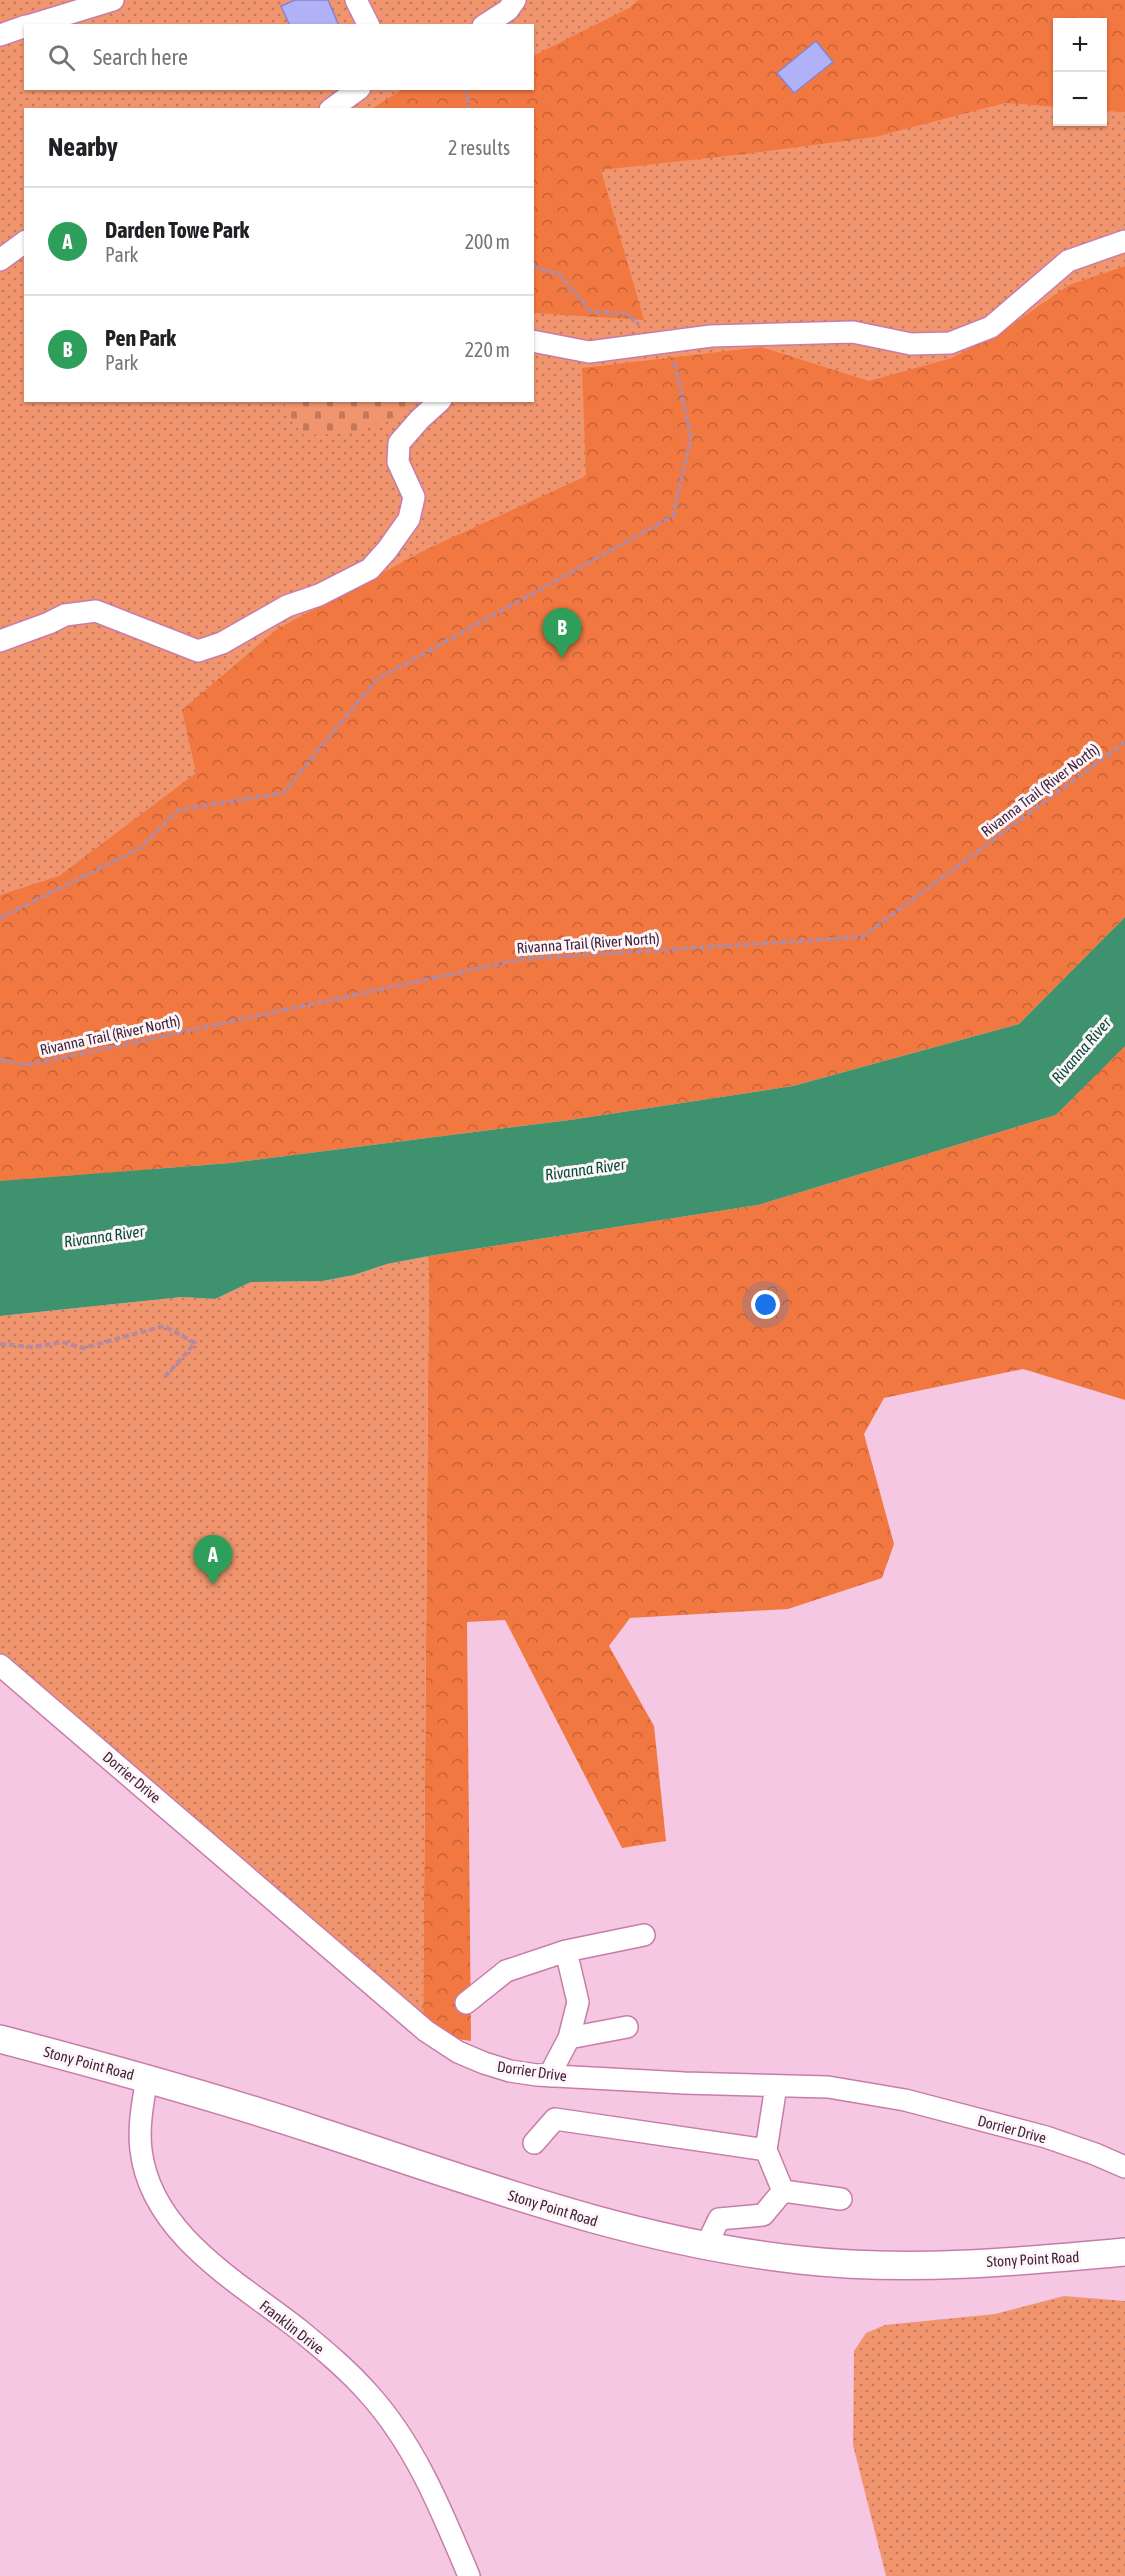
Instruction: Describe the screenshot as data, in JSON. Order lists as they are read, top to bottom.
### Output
{
  "streets": {
    "main road": ["Stony Point Road"],
    "street": ["Dorrier Drive", "Franklin Drive"],
    "path": ["Rivanna Trail (River North)"]
  },
  "crossings": [
    ["Stony Point Road", "Franklin Drive"]
  ],
  "water": ["Rivanna River"],
  "page": {
    "map_buttons": ["+", "−"],
    "search": "Search here",
    "heading": ["Nearby", "2 results"],
    "list": [
      {
        "mark": "A",
        "name": "Darden Towe Park",
        "note": "Park",
        "value": "200 m"
      },
      {
        "mark": "B",
        "name": "Pen Park",
        "note": "Park",
        "value": "220 m"
      }
    ],
    "pins": ["B", "A"]
  }
}
